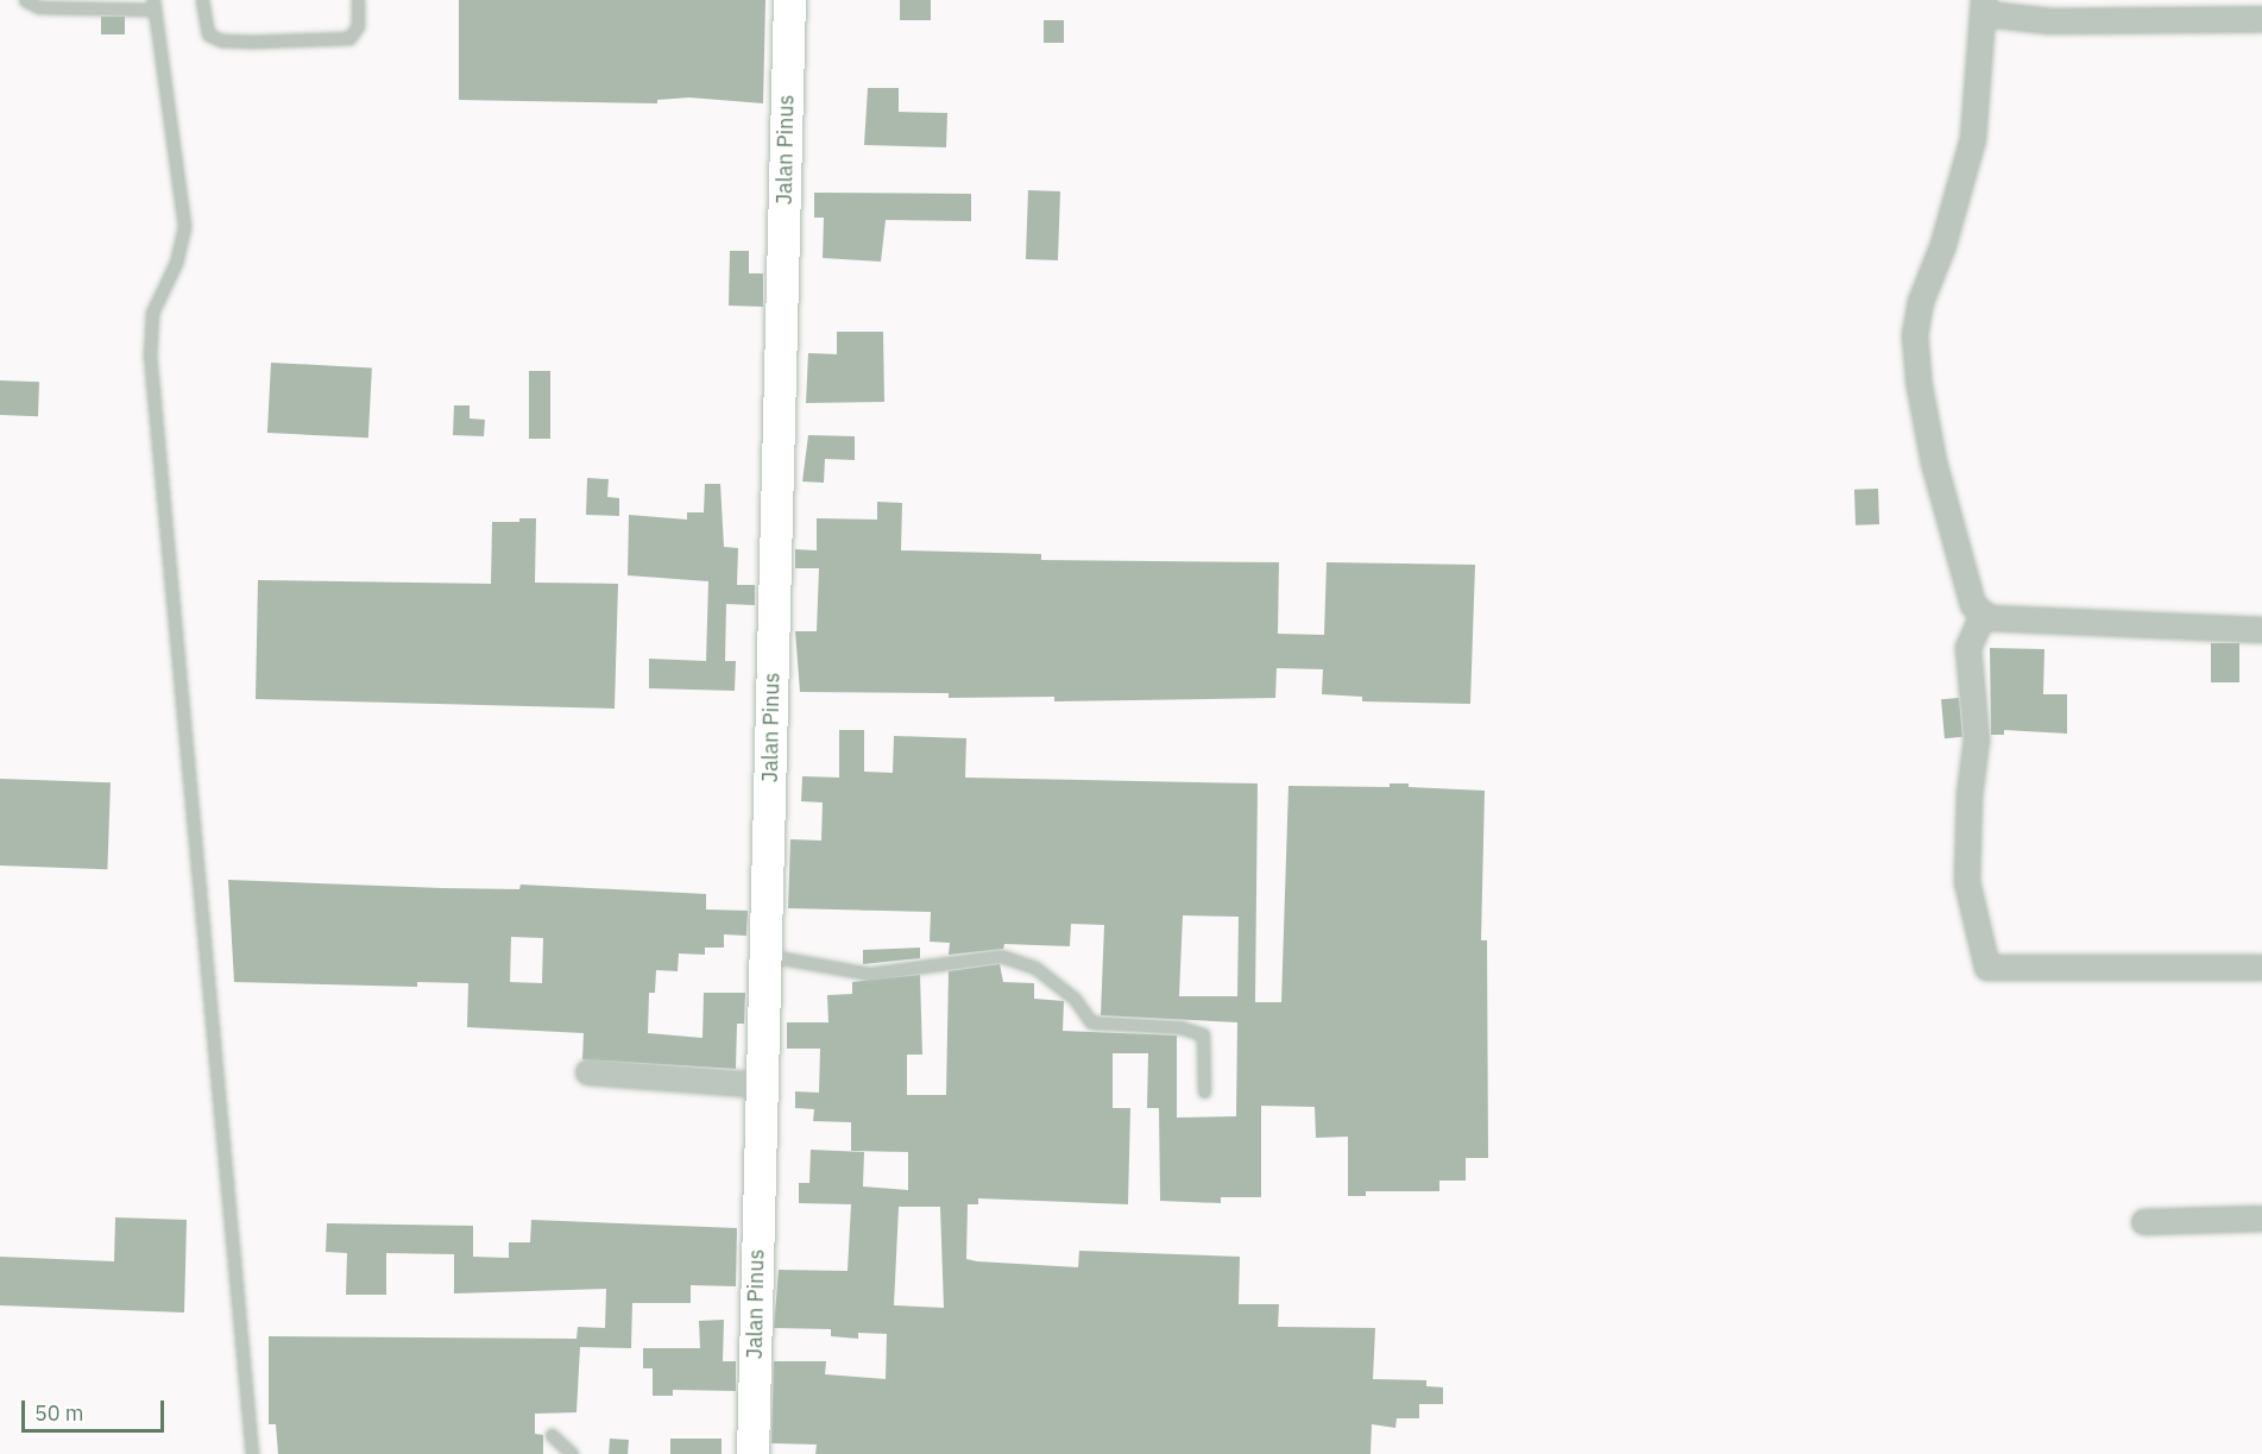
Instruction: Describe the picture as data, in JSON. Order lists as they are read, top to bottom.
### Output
{
  "streets": {
    "street": ["Jalan Pinus"]
  },
  "scale_bar": "50 m"
}
